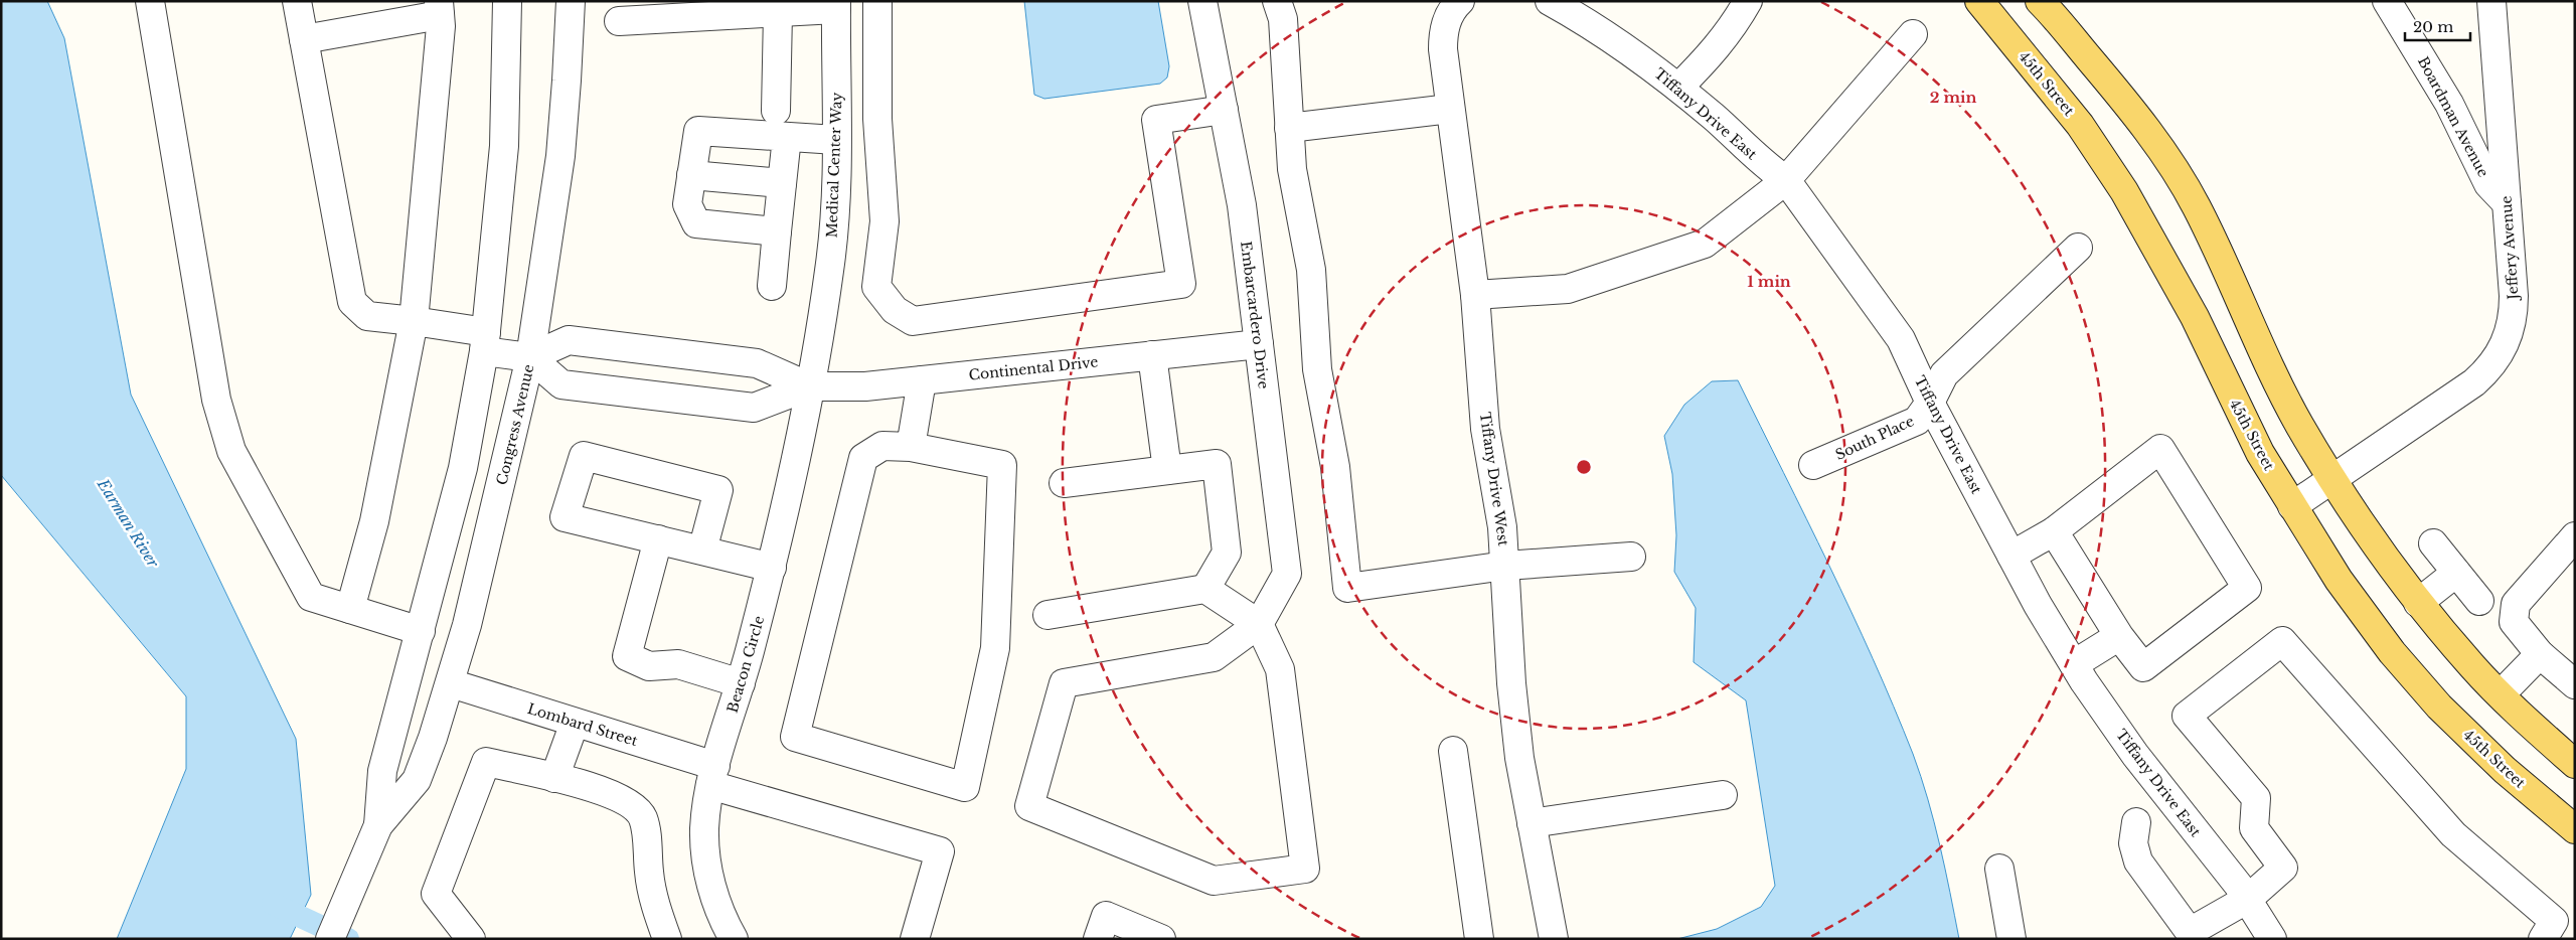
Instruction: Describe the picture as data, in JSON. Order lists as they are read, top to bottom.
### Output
{
  "streets": {
    "main road": ["45th Street"],
    "street": [
      "Tiffany Drive East",
      "Boardman Avenue",
      "Medical Center Way",
      "Jeffery Avenue",
      "Embarcardero Drive",
      "Continental Drive",
      "Congress Avenue",
      "South Place",
      "Tiffany Drive West",
      "Beacon Circle",
      "Lombard Street"
    ]
  },
  "crossings": [
    ["45th Street", "Jeffery Avenue"],
    ["Tiffany Drive East", "South Place"],
    ["Boardman Avenue", "Jeffery Avenue"],
    ["Medical Center Way", "Continental Drive"],
    ["Medical Center Way", "Beacon Circle"],
    ["Embarcardero Drive", "Continental Drive"],
    ["Continental Drive", "Congress Avenue"],
    ["Continental Drive", "Beacon Circle"],
    ["Congress Avenue", "Lombard Street"],
    ["Beacon Circle", "Lombard Street"]
  ],
  "water": ["Earman River"],
  "scale_bar": "20 m",
  "rings": ["2 min", "1 min"]
}
